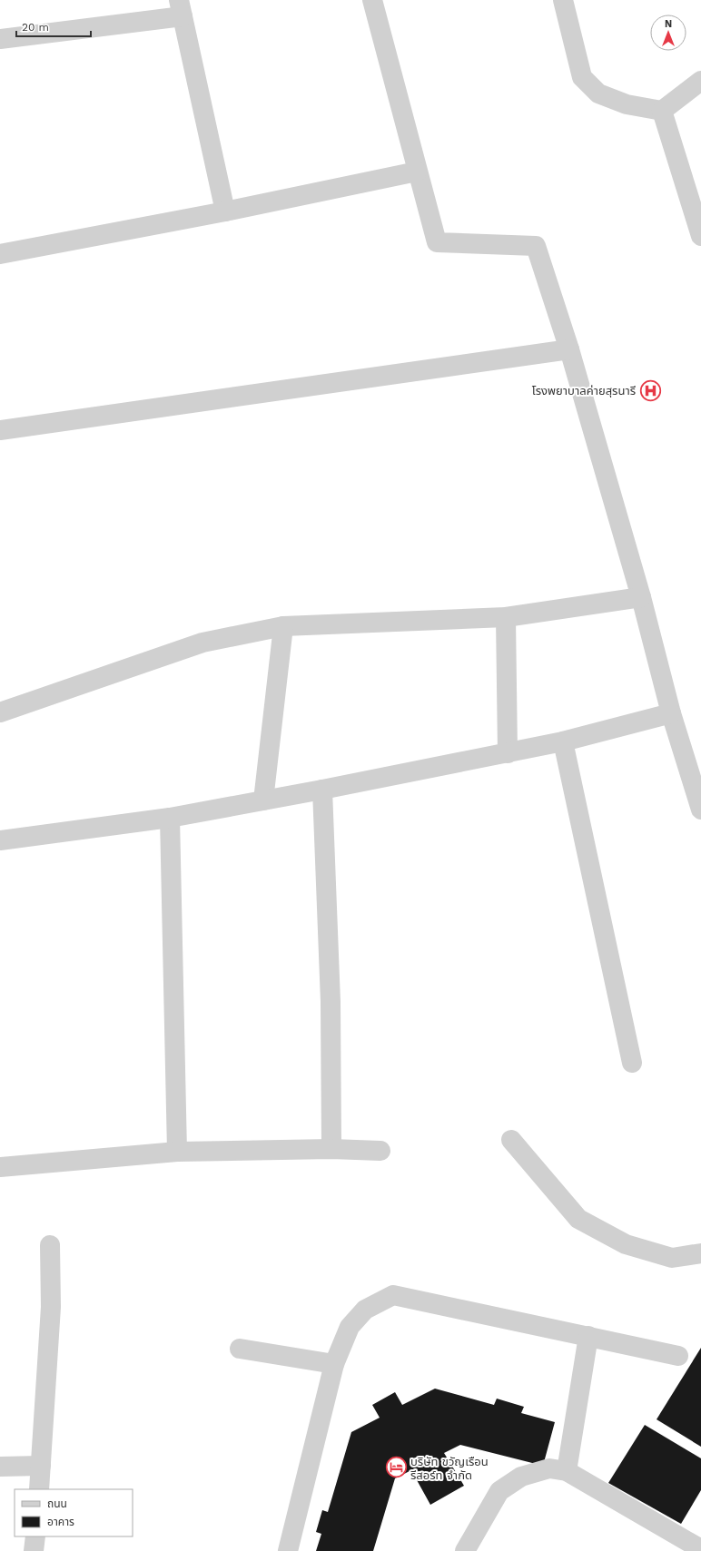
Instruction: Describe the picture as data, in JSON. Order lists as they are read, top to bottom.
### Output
{
  "places": {
    "hospital": ["โรงพยาบาลค่ายสุรนารี"],
    "hotel": ["บริษัท ขวัญเรือน รีสอร์ท จำกัด"]
  },
  "legend": ["ถนน", "อาคาร"],
  "scale_bar": "20 m",
  "north": "top"
}
